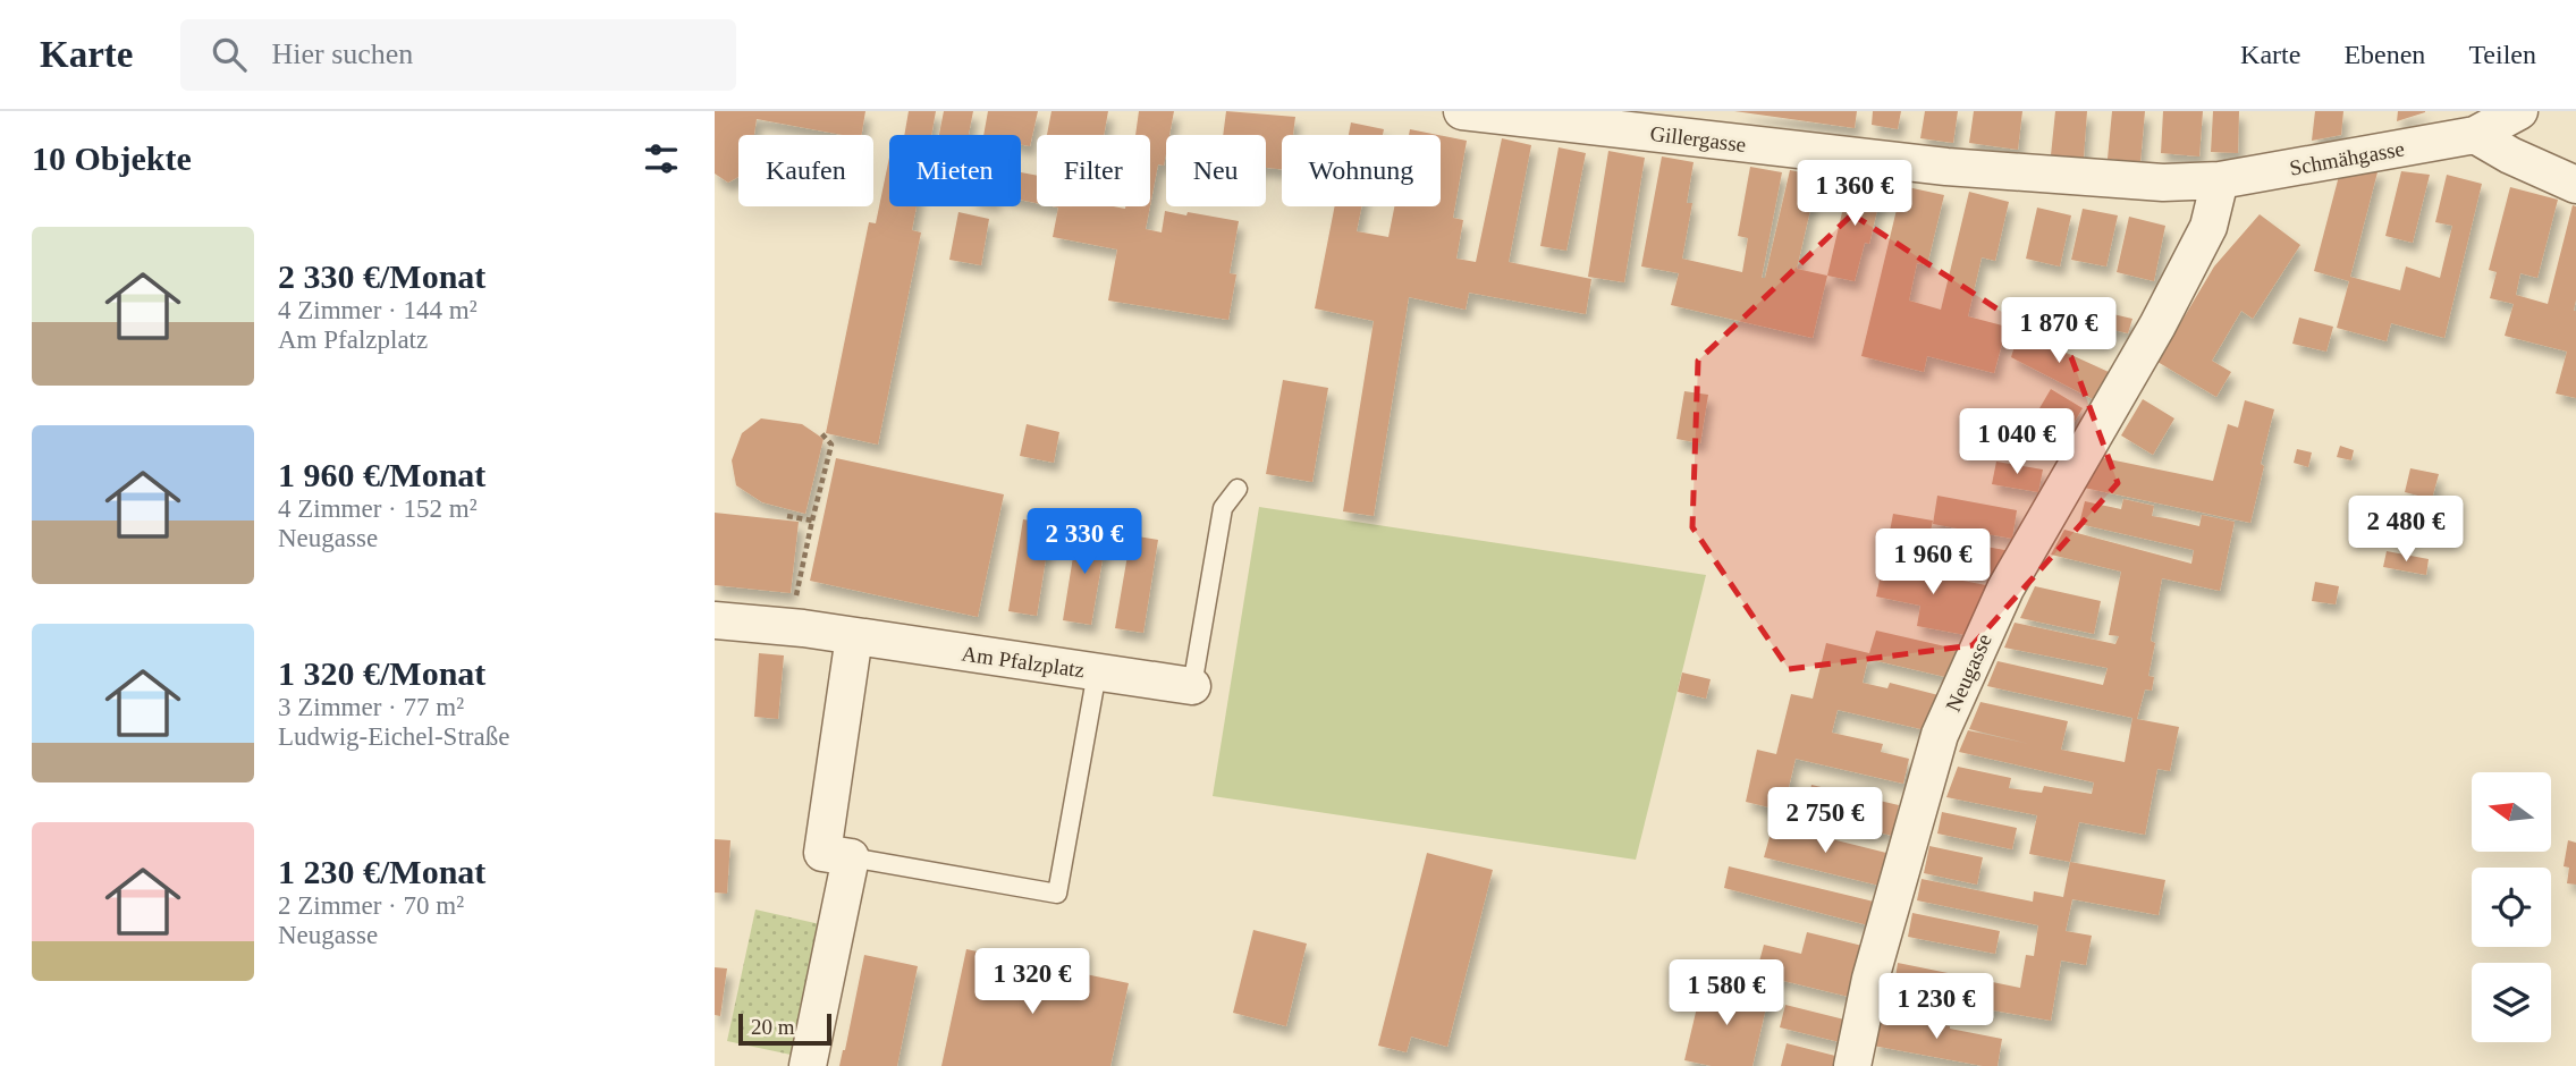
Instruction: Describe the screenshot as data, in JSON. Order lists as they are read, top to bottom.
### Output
{
  "streets": {
    "street": [
      "Gillergasse",
      "Schmähgasse",
      "Am Pfalzplatz",
      "Neugasse"
    ]
  },
  "crossings": [
    ["Gillergasse", "Schmähgasse"],
    ["Gillergasse", "Neugasse"],
    ["Schmähgasse", "Neugasse"]
  ],
  "scale_bar": "20 m",
  "north": "left",
  "page": {
    "header": "Karte",
    "search": "Hier suchen",
    "nav": ["Karte", "Ebenen", "Teilen"],
    "heading": "10 Objekte",
    "chip": [
      "Kaufen",
      "Mieten",
      "Filter",
      "Neu",
      "Wohnung"
    ],
    "price": [
      "1 360 €",
      "1 870 €",
      "1 040 €",
      "2 480 €",
      "2 330 €",
      "1 960 €",
      "2 750 €",
      "1 320 €",
      "1 580 €",
      "1 230 €"
    ],
    "list": [
      {
        "name": "2 330 €/Monat",
        "note": "4 Zimmer · 144 m² · Am Pfalzplatz"
      },
      {
        "name": "1 960 €/Monat",
        "note": "4 Zimmer · 152 m² · Neugasse"
      },
      {
        "name": "1 320 €/Monat",
        "note": "3 Zimmer · 77 m² · Ludwig-Eichel-Straße"
      },
      {
        "name": "1 230 €/Monat",
        "note": "2 Zimmer · 70 m² · Neugasse"
      }
    ],
    "scale": "20 m"
  }
}
